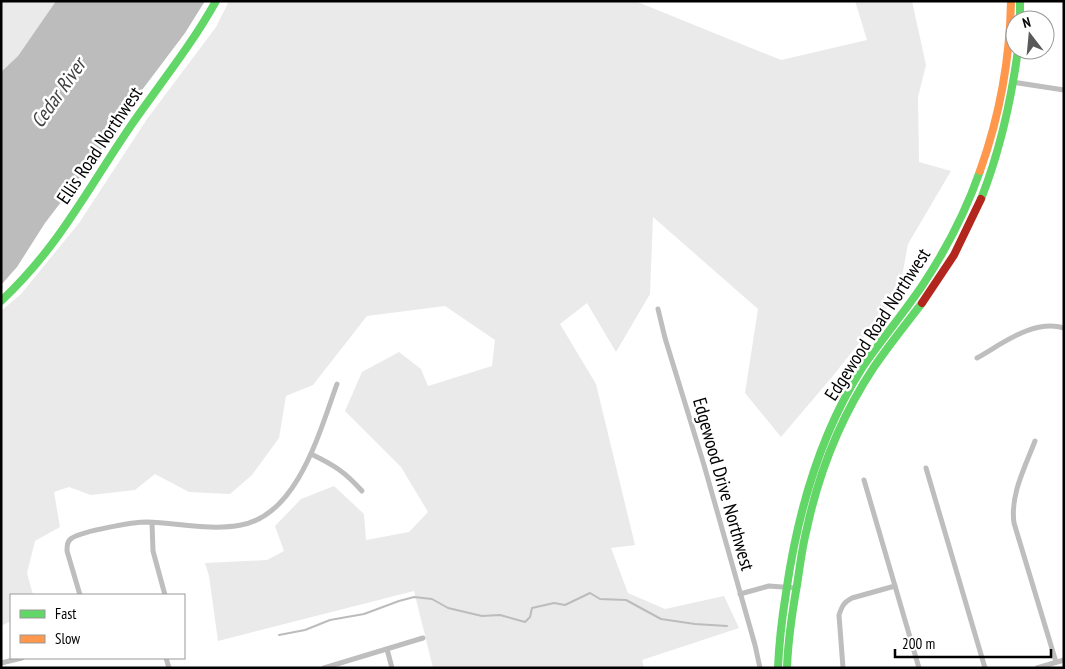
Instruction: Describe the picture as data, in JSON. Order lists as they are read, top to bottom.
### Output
{
  "streets": {
    "main road": ["Ellis Road Northwest", "Edgewood Road Northwest"],
    "street": ["Edgewood Drive Northwest"]
  },
  "water": ["Cedar River"],
  "legend": ["Fast", "Slow"],
  "scale_bar": "200 m",
  "north": "top"
}
